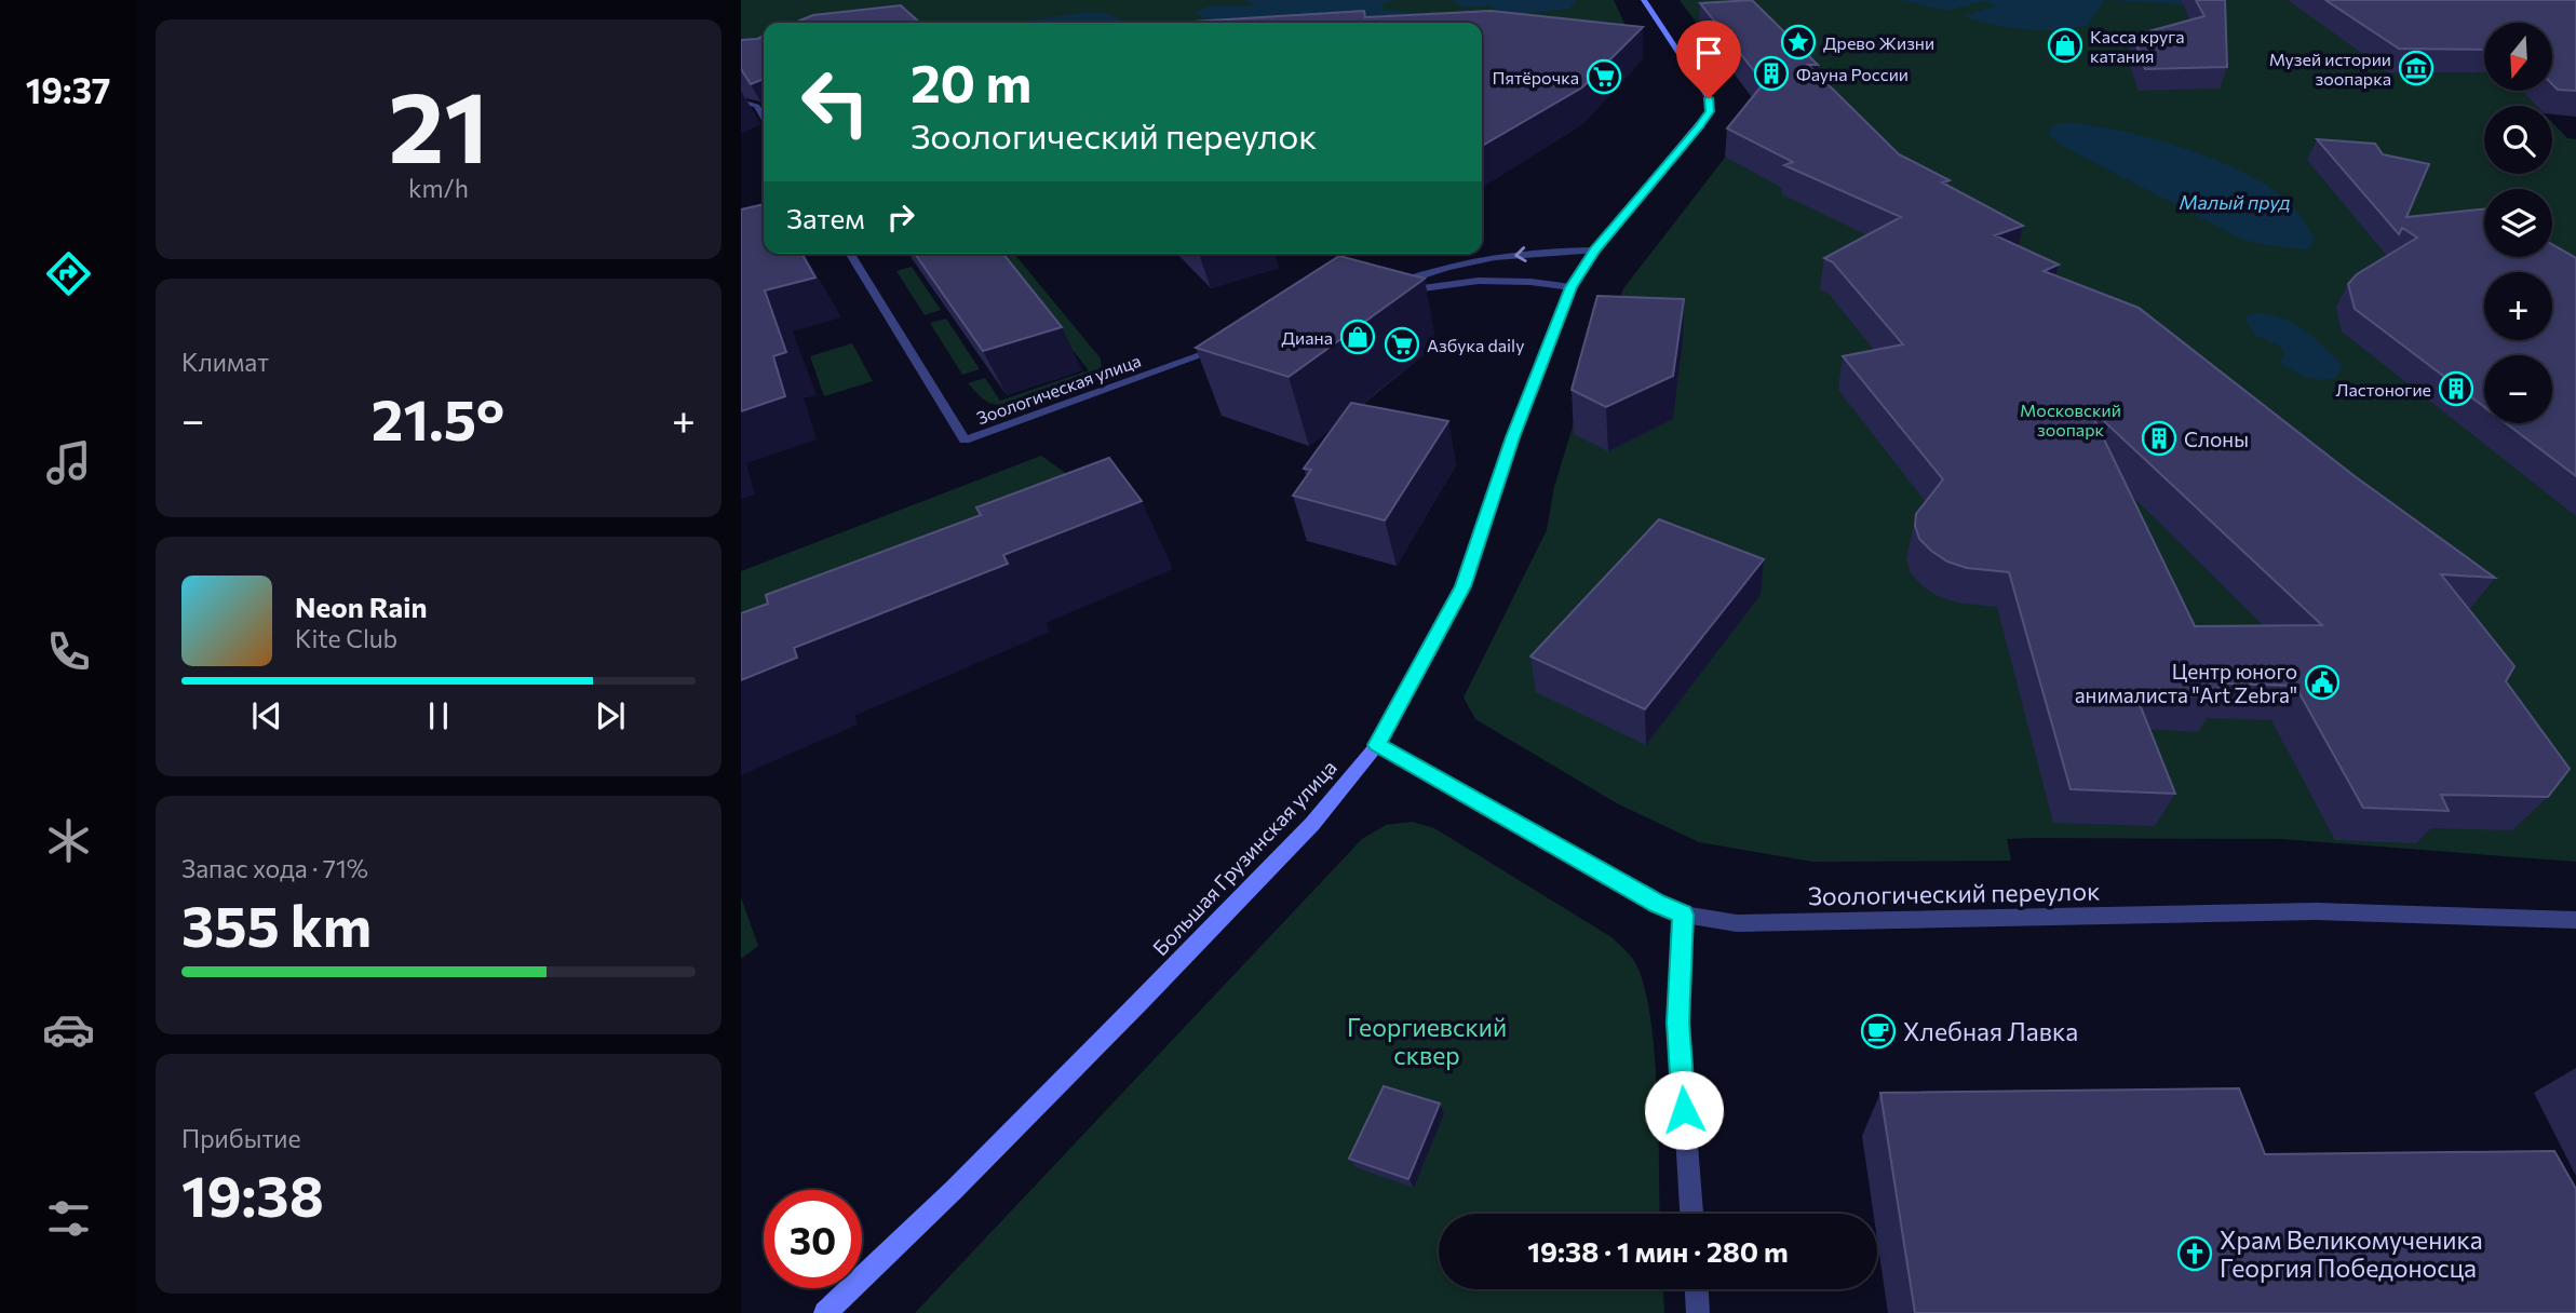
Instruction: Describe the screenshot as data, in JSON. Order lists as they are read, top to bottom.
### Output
{
  "streets": {
    "main road": ["Большая Грузинская улица"],
    "street": ["Зоологическая улица", "Зоологический переулок"]
  },
  "crossings": [
    ["Большая Грузинская улица", "Зоологический переулок"]
  ],
  "water": ["Малый пруд"],
  "parks": ["Московский зоопарк", "Георгиевский сквер"],
  "places": {
    "place": ["Древо Жизни"],
    "shop": ["Касса круга катания", "Диана"],
    "museum": ["Музей истории зоопарка"],
    "building": ["Фауна России", "Ластоногие", "Слоны"],
    "supermarket": ["Пятёрочка", "Азбука daily"],
    "public building": ["Центр юного анималиста \"Art Zebra\""],
    "cafe": ["Хлебная Лавка"],
    "church": ["Храм Великомученика Георгия Победоносца"]
  },
  "north": "bottom",
  "page": {
    "tabs": "19:37",
    "tile": [
      ["21", "km/h"],
      "Климат",
      ["Запас хода · 71%", "355 km"],
      ["Прибытие", "19:38"]
    ],
    "map_buttons": ["+", "−"],
    "turn": ["20 m", "Зоологический переулок"],
    "then": "Затем",
    "heat": ["−", "21.5°", "+"],
    "song": ["Neon Rain", "Kite Club"],
    "limit": "30",
    "trip": "19:38 · 1 мин · 280 m"
  }
}
